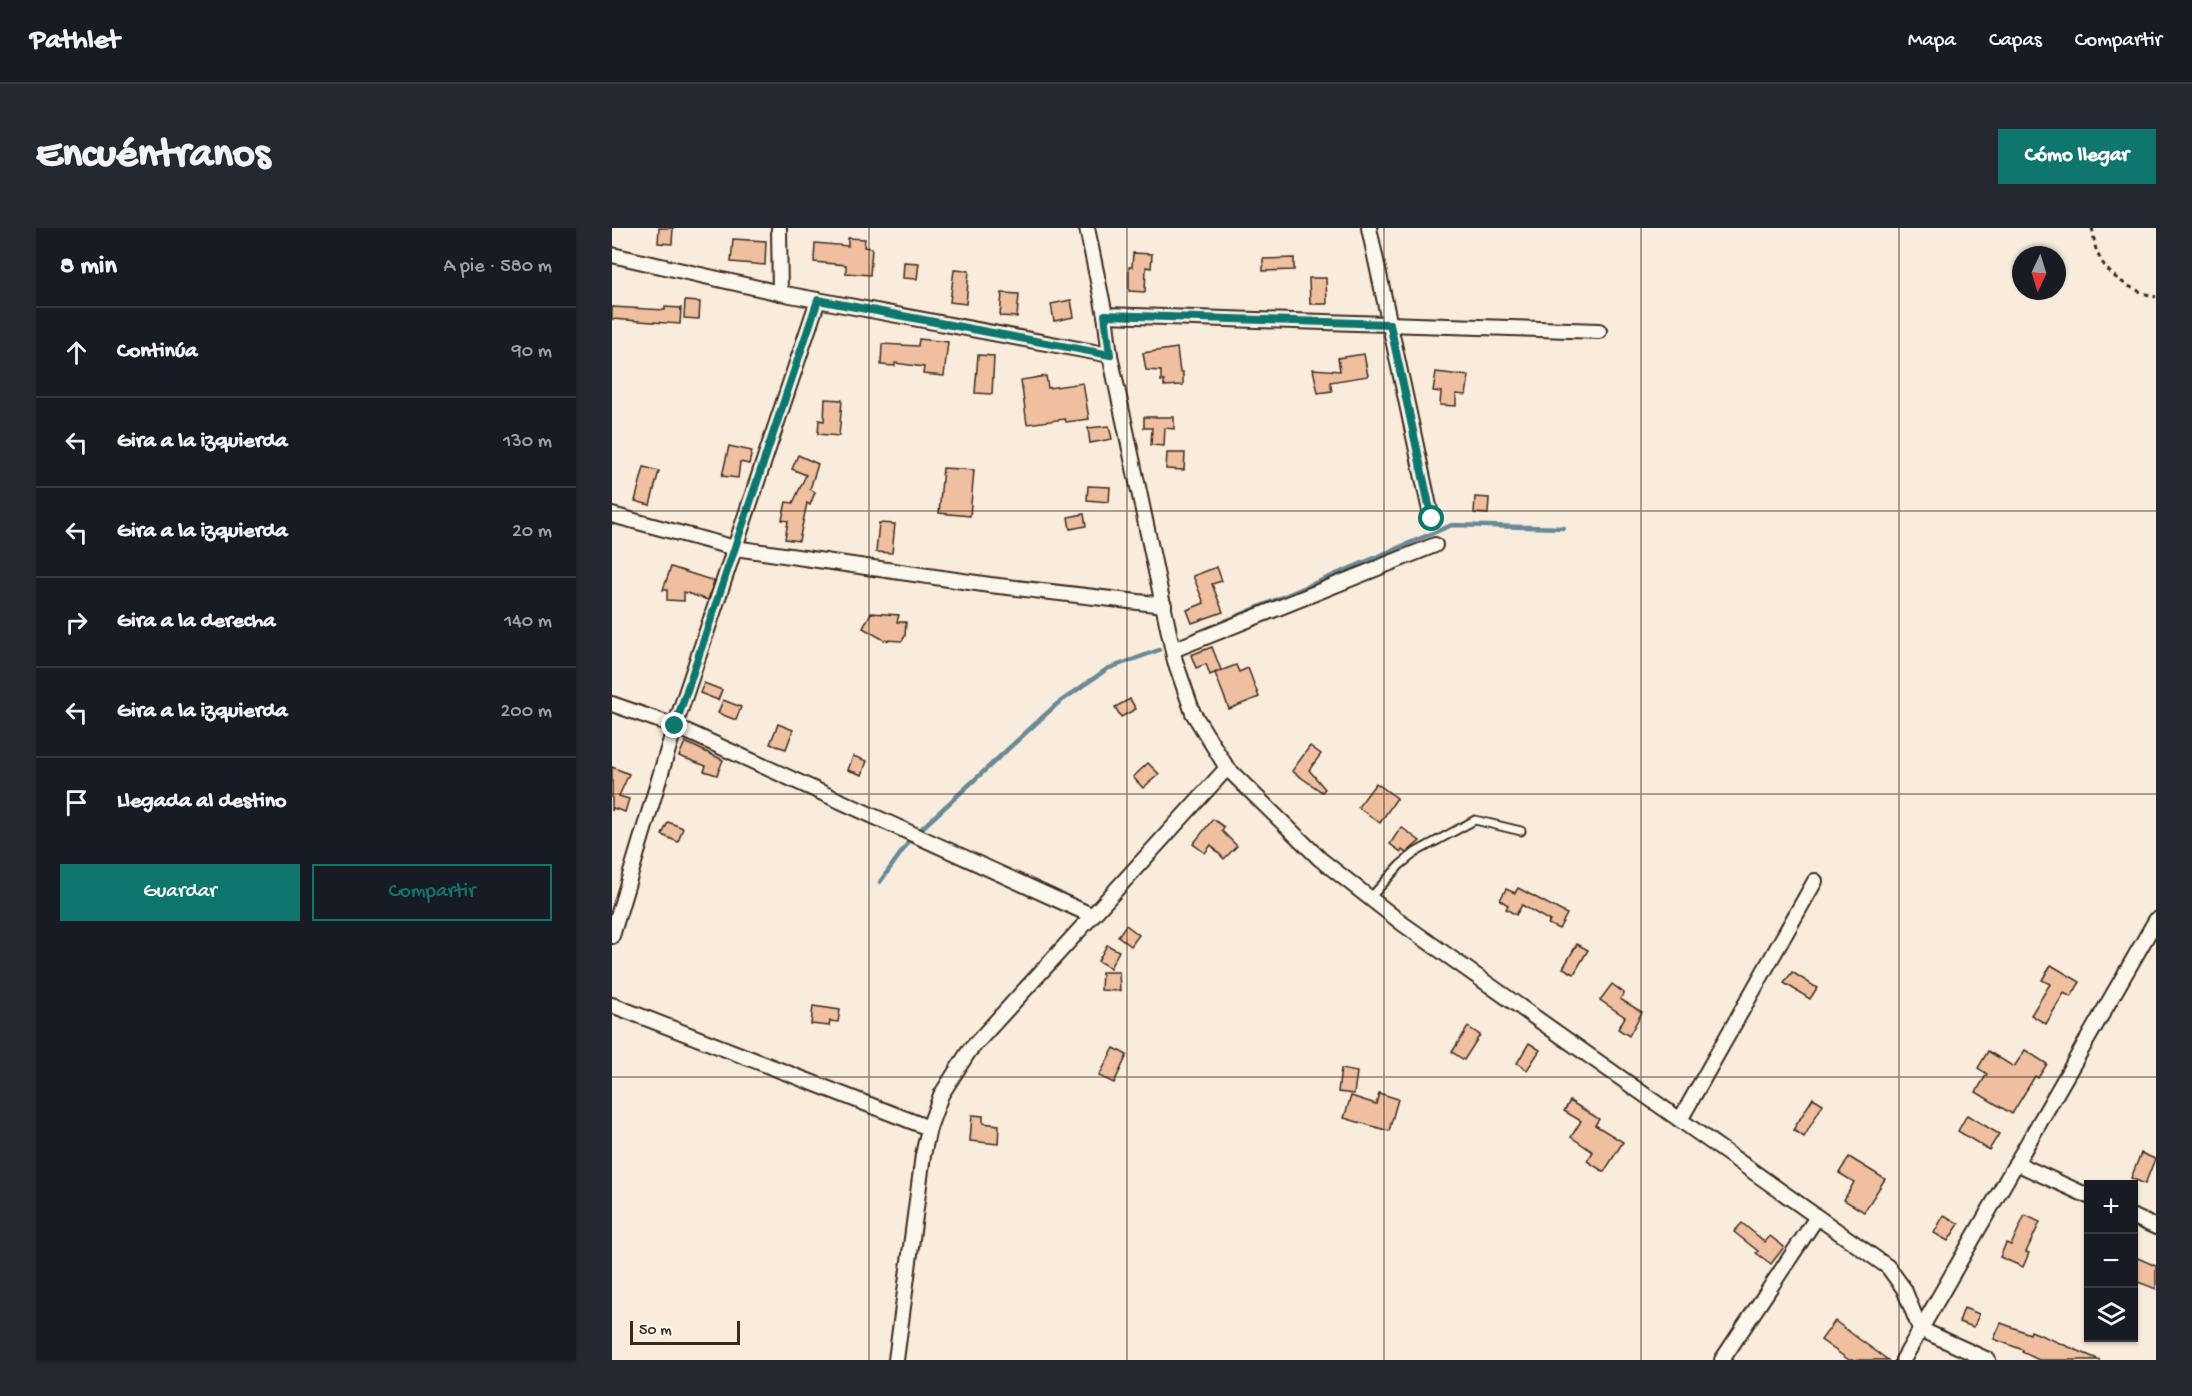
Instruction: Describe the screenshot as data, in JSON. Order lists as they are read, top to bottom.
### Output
{
  "scale_bar": "50 m",
  "north": "bottom",
  "page": {
    "header": "Pathlet",
    "nav": ["Mapa", "Capas", "Compartir"],
    "buttons": [
      "Cómo llegar",
      ["Guardar", "Compartir"]
    ],
    "title": "Encuéntranos",
    "heading": ["8 min", "A pie · 580 m"],
    "list": [
      ["Continúa", "90 m"],
      ["Gira a la izquierda", "130 m"],
      ["Gira a la izquierda", "20 m"],
      ["Gira a la derecha", "140 m"],
      ["Gira a la izquierda", "200 m"],
      "Llegada al destino"
    ],
    "map_buttons": ["+", "−"],
    "scale": "50 m"
  }
}
